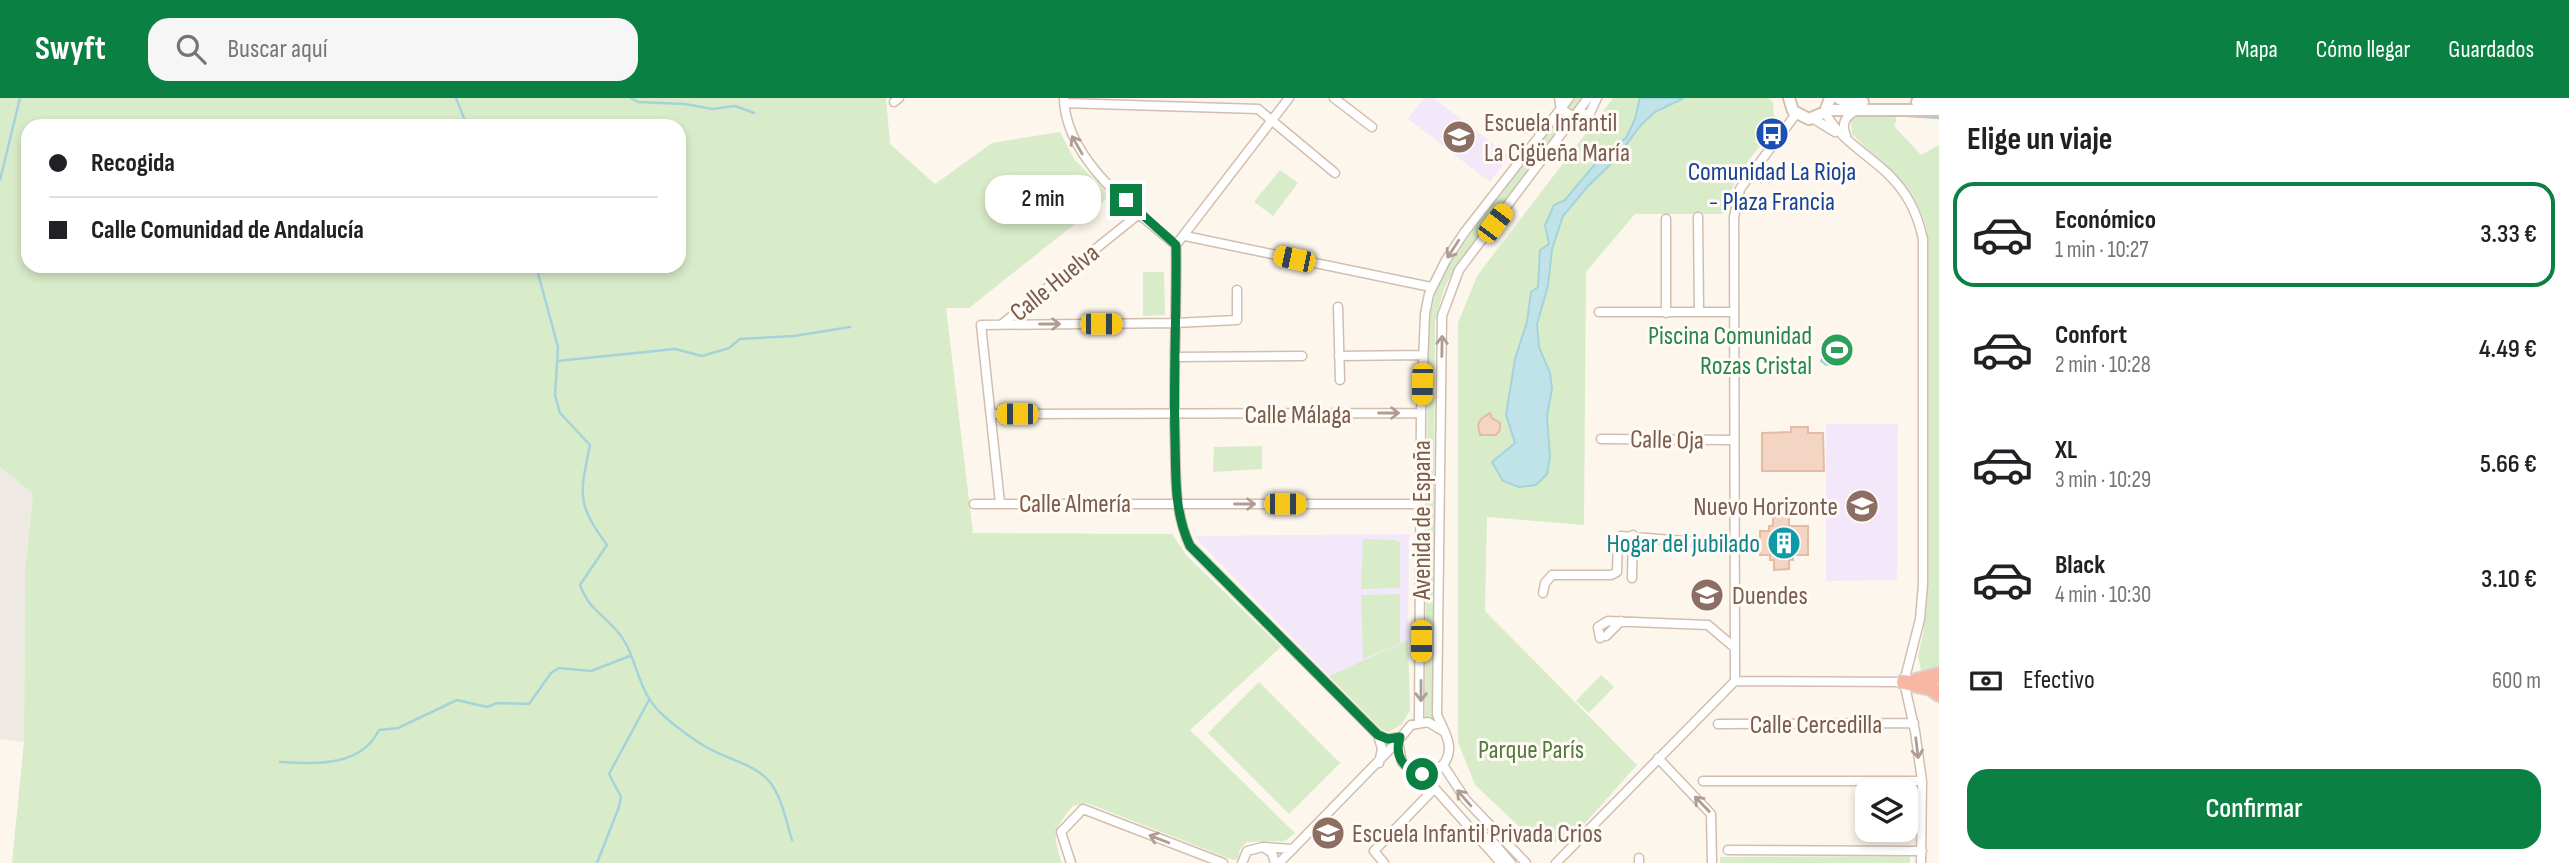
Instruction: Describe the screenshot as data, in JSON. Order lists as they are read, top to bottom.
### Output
{
  "streets": {
    "street": [
      "Calle Huelva",
      "Calle Málaga",
      "Calle Oja",
      "Calle Almería",
      "Avenida de España",
      "Calle Cercedilla"
    ]
  },
  "crossings": [
    ["Calle Málaga", "Avenida de España"],
    ["Calle Almería", "Avenida de España"]
  ],
  "one_way": ["Calle Almería"],
  "parks": ["Parque París"],
  "places": {
    "bus stop": ["Comunidad La Rioja - Plaza Francia"],
    "school or university": [
      "Escuela Infantil La Cigüeña María",
      "Nuevo Horizonte",
      "Duendes",
      "Escuela Infantil Privada Crios"
    ],
    "sports": ["Piscina Comunidad Rozas Cristal"],
    "building": ["Hogar del jubilado"]
  },
  "page": {
    "header": "Swyft",
    "search": "Buscar aquí",
    "nav": ["Mapa", "Cómo llegar", "Guardados"],
    "heading": "Elige un viaje",
    "banner": ["Recogida", "Calle Comunidad de Andalucía"],
    "bubble": "2 min",
    "list": [
      {
        "name": "Económico",
        "note": "1 min · 10:27",
        "value": "3.33 €"
      },
      {
        "name": "Confort",
        "note": "2 min · 10:28",
        "value": "4.49 €"
      },
      {
        "name": "XL",
        "note": "3 min · 10:29",
        "value": "5.66 €"
      },
      {
        "name": "Black",
        "note": "4 min · 10:30",
        "value": "3.10 €"
      }
    ],
    "pay": ["Efectivo", "600 m"],
    "buttons": "Confirmar"
  }
}
